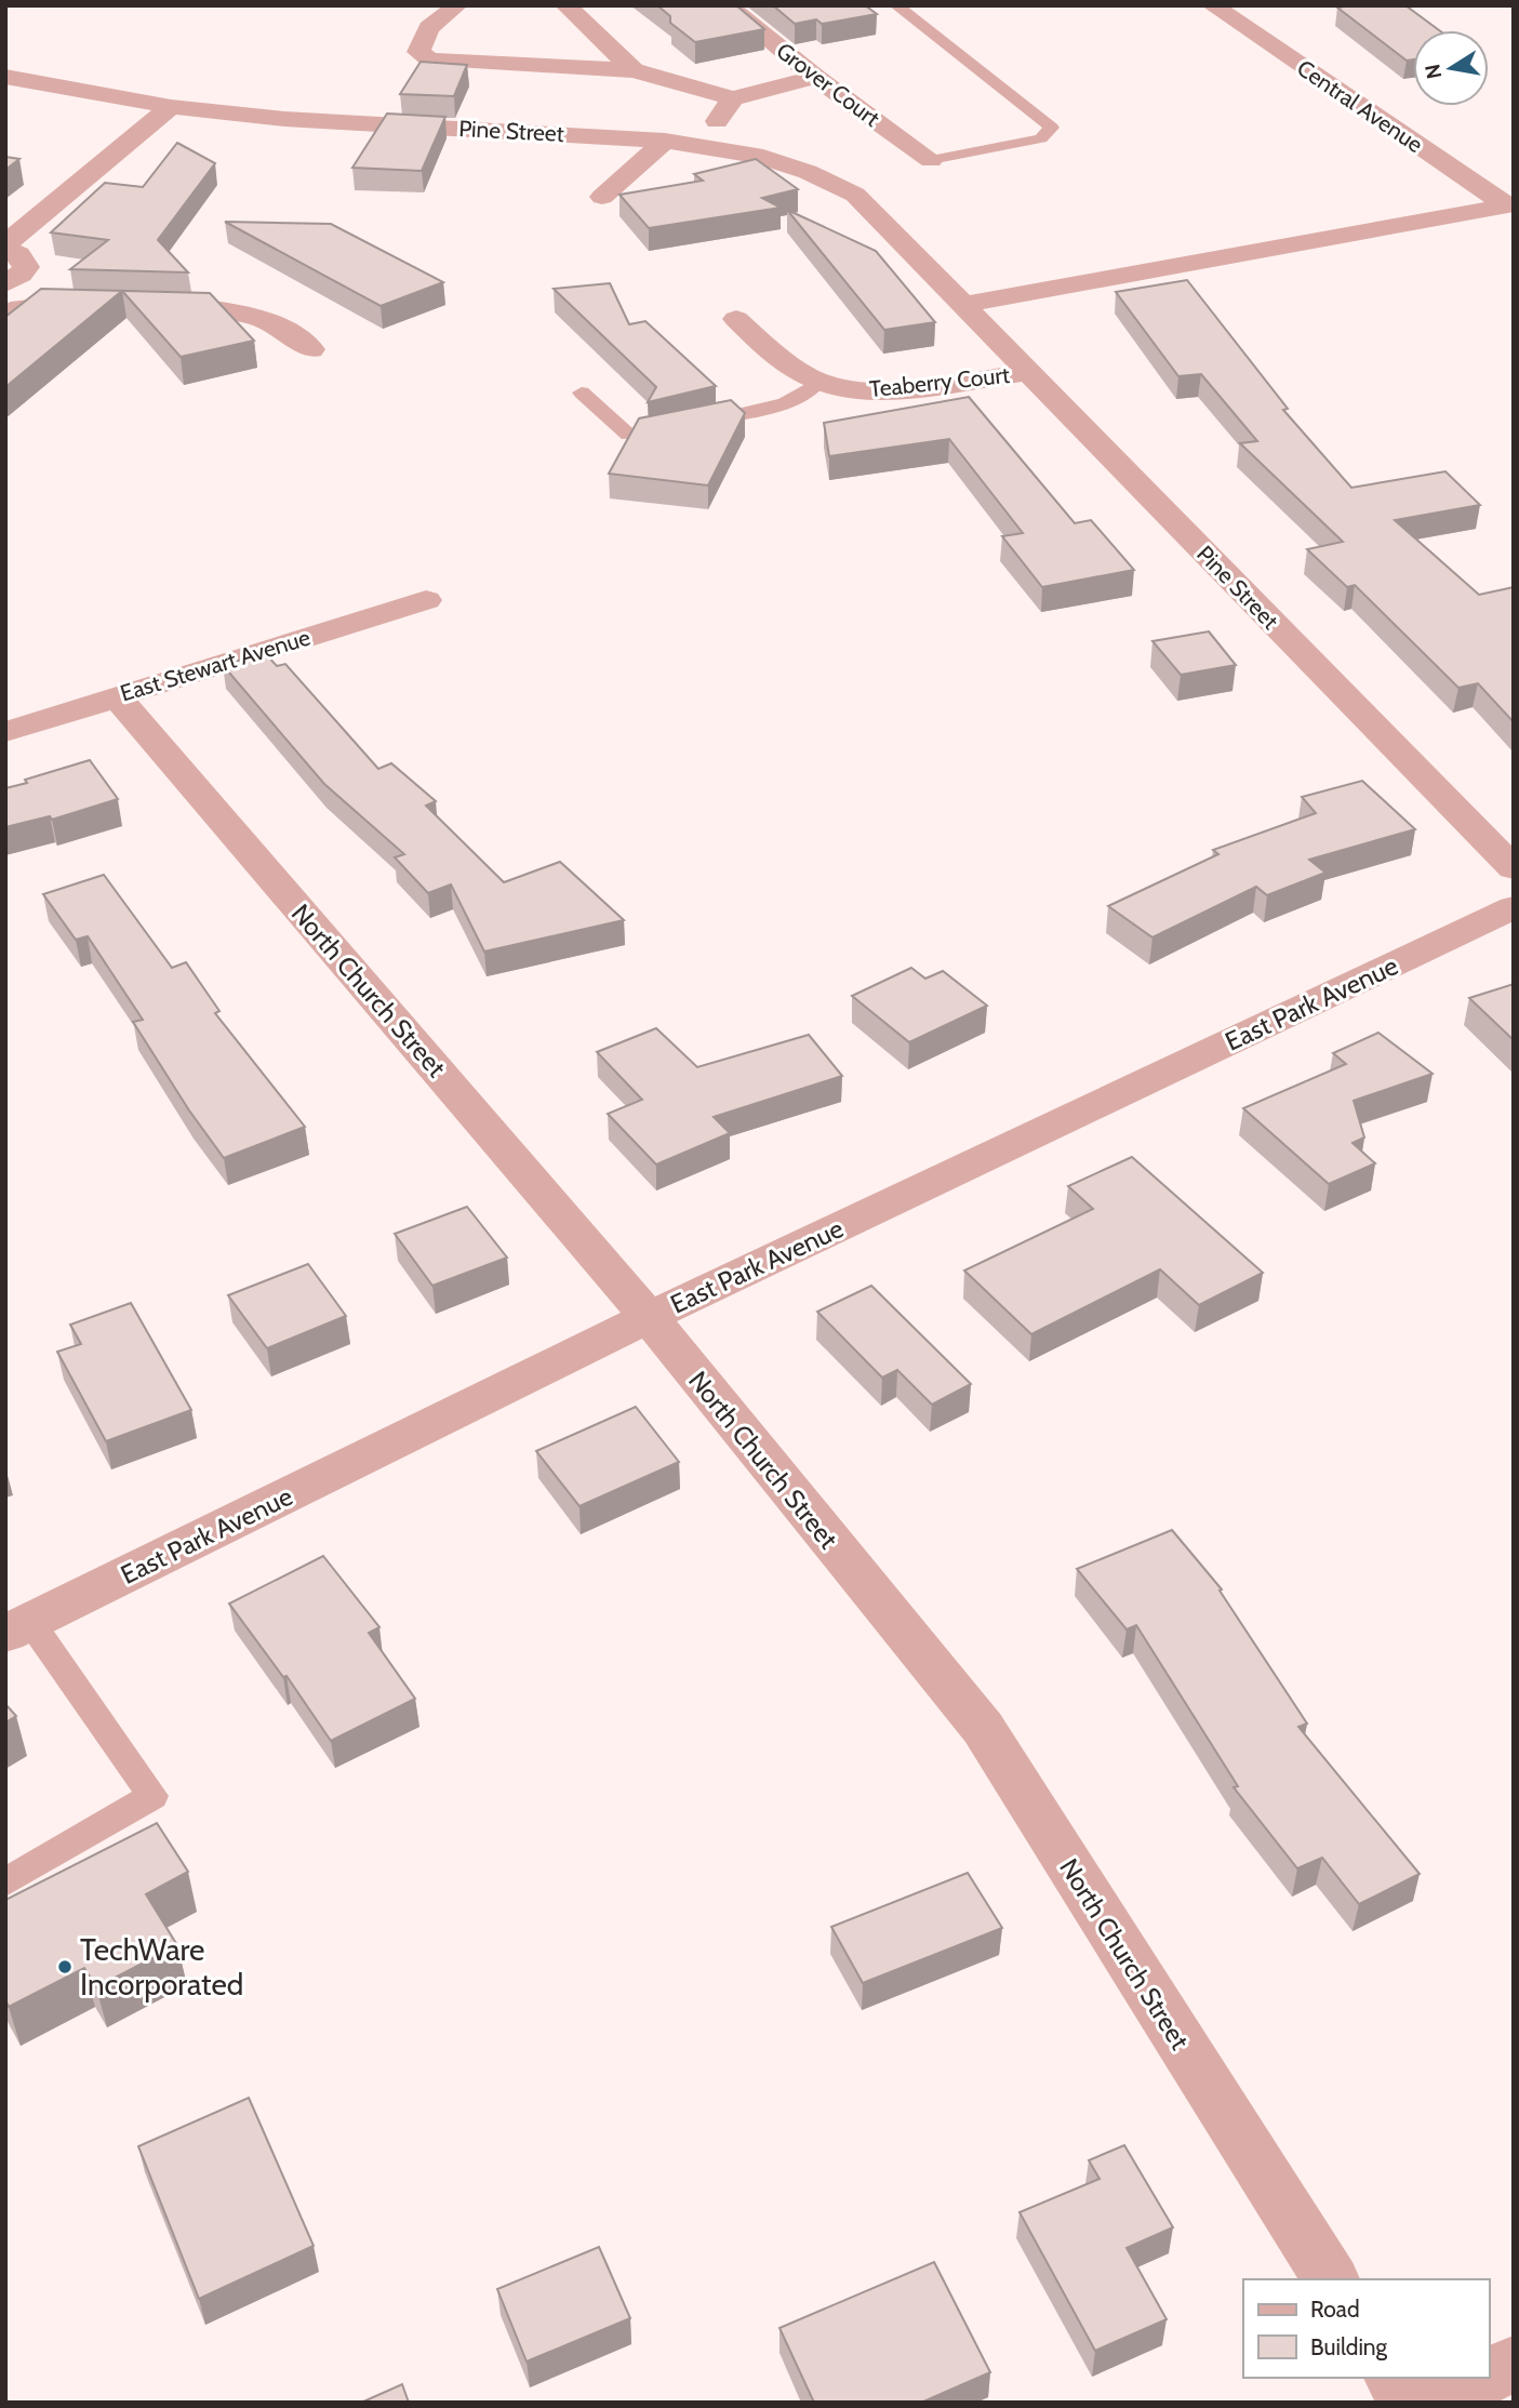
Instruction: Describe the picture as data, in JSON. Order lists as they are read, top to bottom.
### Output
{
  "streets": {
    "street": [
      "Grover Court",
      "Central Avenue",
      "Pine Street",
      "Teaberry Court",
      "East Stewart Avenue",
      "North Church Street",
      "East Park Avenue"
    ]
  },
  "crossings": [
    ["Central Avenue", "Pine Street"],
    ["Pine Street", "Teaberry Court"],
    ["East Stewart Avenue", "North Church Street"],
    ["North Church Street", "East Park Avenue"]
  ],
  "places": ["TechWare Incorporated"],
  "legend": ["Road", "Building"],
  "north": "left"
}
